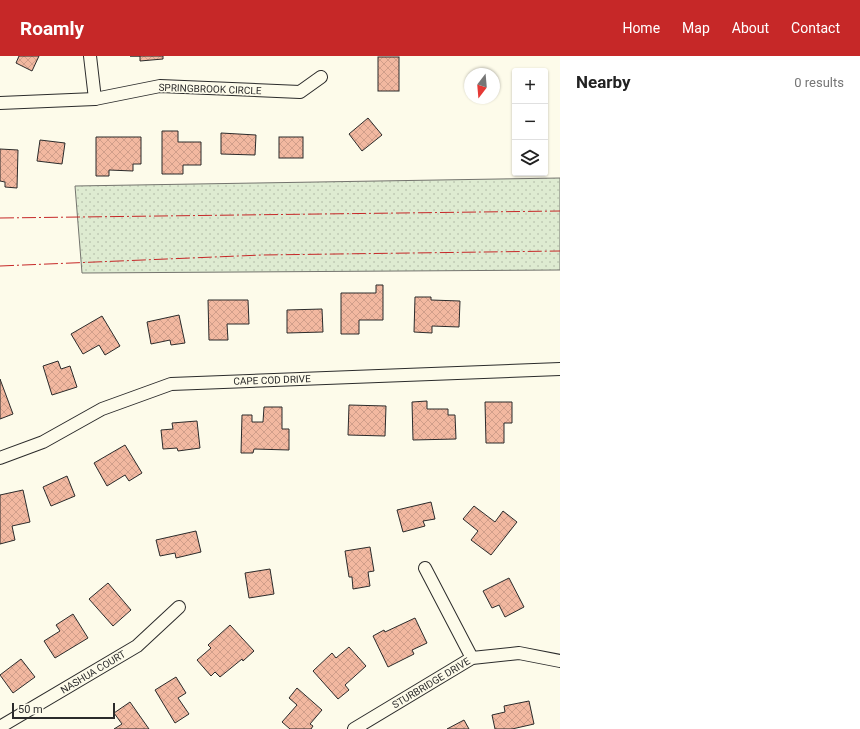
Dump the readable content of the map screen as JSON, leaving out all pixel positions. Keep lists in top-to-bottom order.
{
  "streets": {
    "street": [
      "SPRINGBROOK CIRCLE",
      "CAPE COD DRIVE",
      "NASHUA COURT",
      "STURBRIDGE DRIVE"
    ]
  },
  "scale_bar": "50 m",
  "north": "bottom",
  "page": {
    "header": "Roamly",
    "nav": [
      "Home",
      "Map",
      "About",
      "Contact"
    ],
    "heading": ["Nearby", "0 results"],
    "map_buttons": ["+", "−"],
    "scale": "50 m"
  }
}
